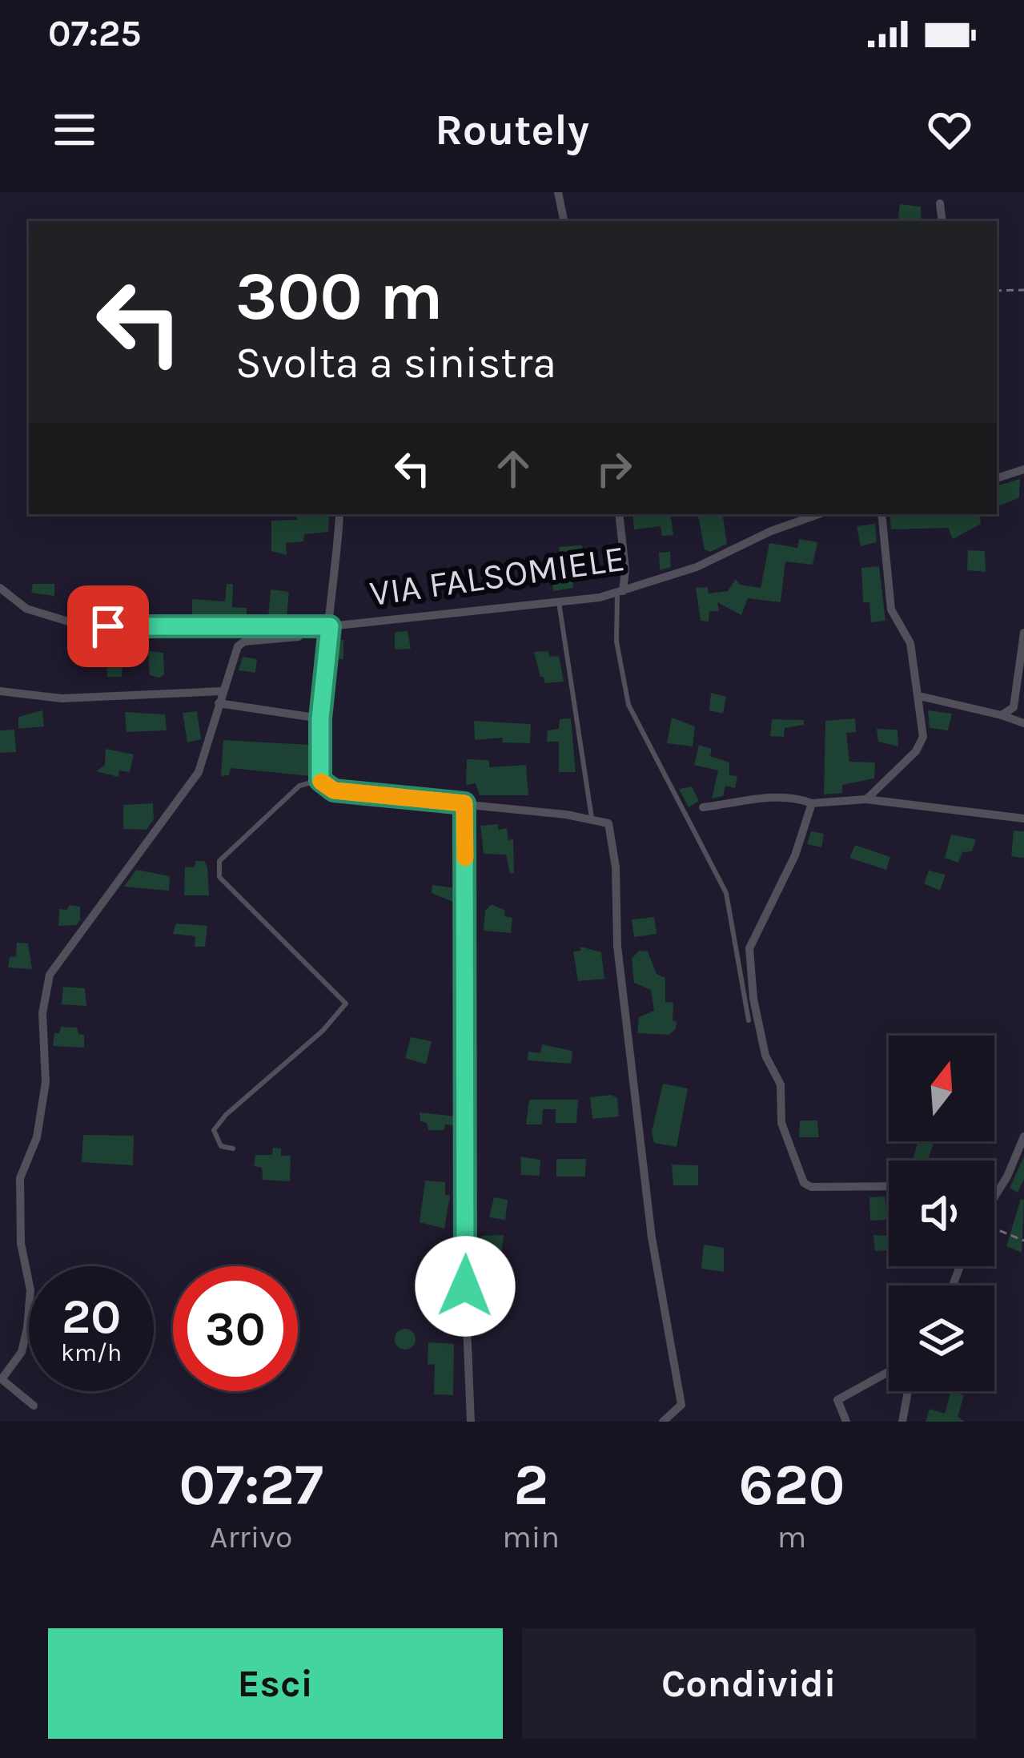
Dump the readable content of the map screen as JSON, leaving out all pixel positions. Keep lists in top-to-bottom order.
{
  "streets": {
    "street": ["VIA FALSOMIELE"]
  },
  "north": "top",
  "page": {
    "status": "07:25",
    "header": "Routely",
    "turn": ["300 m", "Svolta a sinistra"],
    "speed": "20 km/h",
    "limit": "30",
    "eta": [
      "07:27",
      "Arrivo",
      "2",
      "min",
      "620",
      "m"
    ],
    "buttons": ["Esci", "Condividi"]
  }
}
